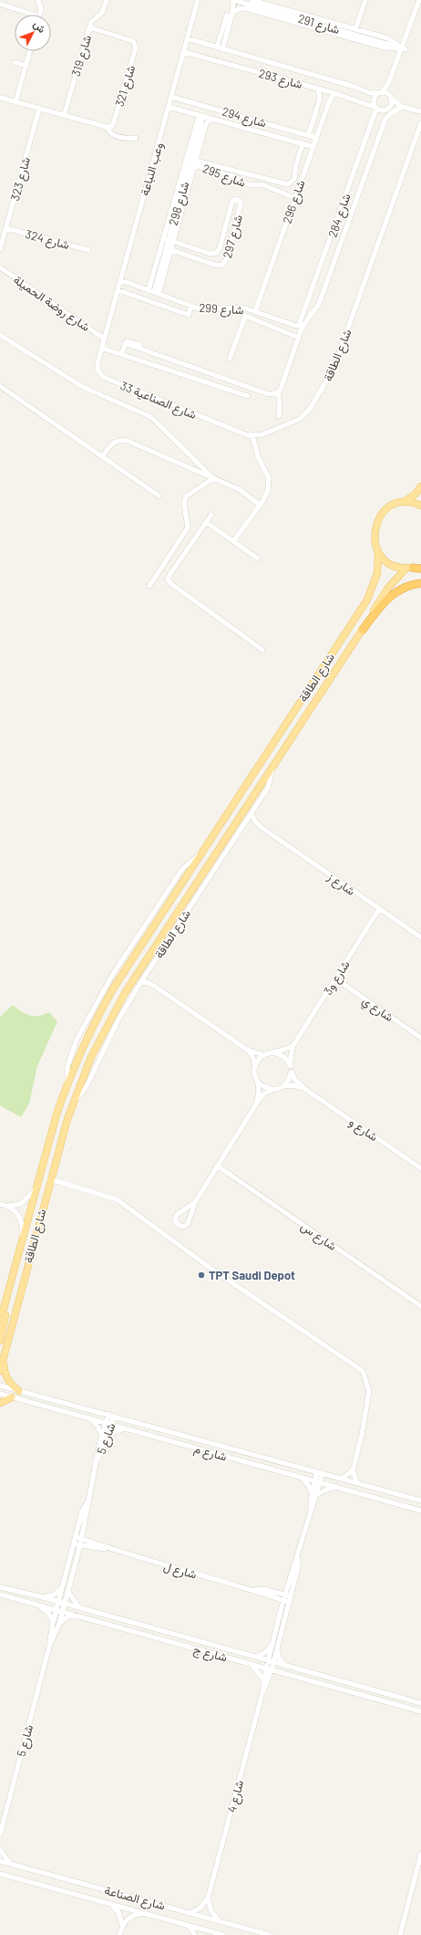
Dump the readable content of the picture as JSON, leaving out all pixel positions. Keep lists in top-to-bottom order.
{
  "streets": {
    "main road": ["شارع الطاقة"],
    "street": [
      "شارع 291",
      "شارع 319",
      "شارع 293",
      "شارع 321",
      "شارع 294",
      "وعب النباعة",
      "شارع 295",
      "شارع 323",
      "شارع 296",
      "شارع 298",
      "شارع 284",
      "شارع 297",
      "شارع 324",
      "شارع روضة الحميلة",
      "شارع 299",
      "شارع الصناعية 33",
      "شارع ز",
      "شارع و3",
      "شارع ي",
      "شارع و",
      "شارع س",
      "شارع 5",
      "شارع م",
      "شارع ل",
      "شارع ج",
      "شارع 4",
      "شارع الصناعة"
    ]
  },
  "crossings": [
    ["شارع 319", "شارع 321"],
    ["شارع 293", "وعب النباعة"],
    ["شارع 293", "شارع 296"],
    ["شارع 293", "شارع 284"],
    ["شارع 294", "وعب النباعة"],
    ["شارع 294", "شارع 296"],
    ["شارع 294", "شارع 298"],
    ["وعب النباعة", "شارع روضة الحميلة"],
    ["وعب النباعة", "شارع 299"],
    ["وعب النباعة", "شارع الصناعية 33"],
    ["شارع 295", "شارع 296"],
    ["شارع 323", "شارع 324"],
    ["شارع 296", "شارع 299"],
    ["شارع 298", "شارع 297"],
    ["شارع 298", "شارع 299"],
    ["شارع 284", "شارع 299"],
    ["شارع روضة الحميلة", "شارع الصناعية 33"],
    ["شارع الطاقة", "شارع الصناعية 33"],
    ["شارع الطاقة", "شارع ز"],
    ["شارع ز", "شارع و3"],
    ["شارع و3", "شارع ي"],
    ["شارع و3", "شارع و"],
    ["شارع 5", "شارع م"],
    ["شارع 5", "شارع ل"],
    ["شارع 5", "شارع ج"],
    ["شارع م", "شارع 4"],
    ["شارع ل", "شارع 4"],
    ["شارع ج", "شارع 4"]
  ],
  "places": ["TPT Saudi Depot"],
  "north": "top right"
}
